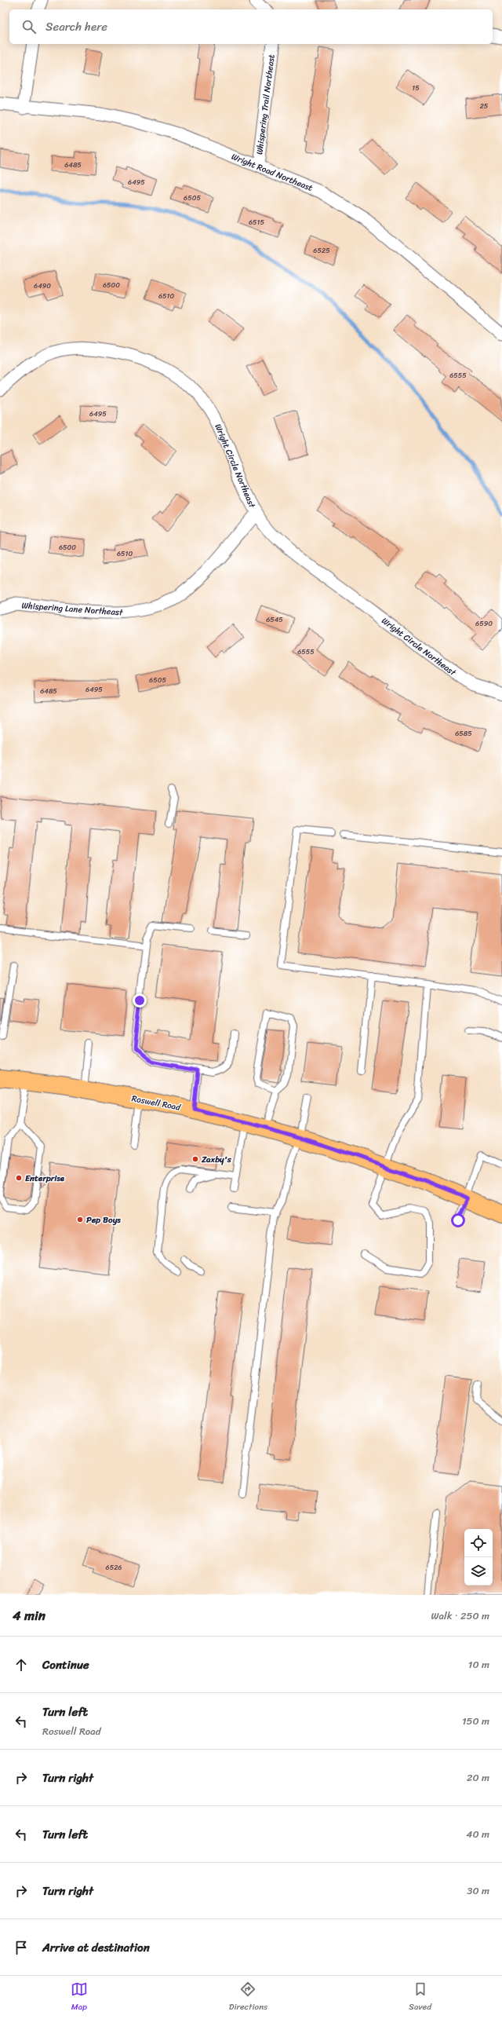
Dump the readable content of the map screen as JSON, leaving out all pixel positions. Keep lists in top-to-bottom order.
{
  "streets": {
    "main road": ["Roswell Road"],
    "street": [
      "Whispering Trail Northeast",
      "Wright Road Northeast",
      "Wright Circle Northeast",
      "Whispering Lane Northeast"
    ]
  },
  "crossings": [
    ["Whispering Trail Northeast", "Wright Road Northeast"],
    ["Wright Circle Northeast", "Whispering Lane Northeast"]
  ],
  "places": ["Zaxby's", "Enterprise", "Pep Boys"],
  "house_numbers": [
    "15",
    "25",
    "6485",
    "6495",
    "6505",
    "6515",
    "6525",
    "6500",
    "6490",
    "6510",
    "6555",
    "6495",
    "6500",
    "6510",
    "6545",
    "6590",
    "6555",
    "6505",
    "6495",
    "6485",
    "6585",
    "6526"
  ],
  "page": {
    "search": "Search here",
    "heading": ["4 min", "Walk · 250 m"],
    "list": [
      ["Continue", "10 m"],
      ["Turn left", "Roswell Road", "150 m"],
      ["Turn right", "20 m"],
      ["Turn left", "40 m"],
      ["Turn right", "30 m"],
      "Arrive at destination"
    ],
    "nav": ["Map", "Directions", "Saved"]
  }
}
